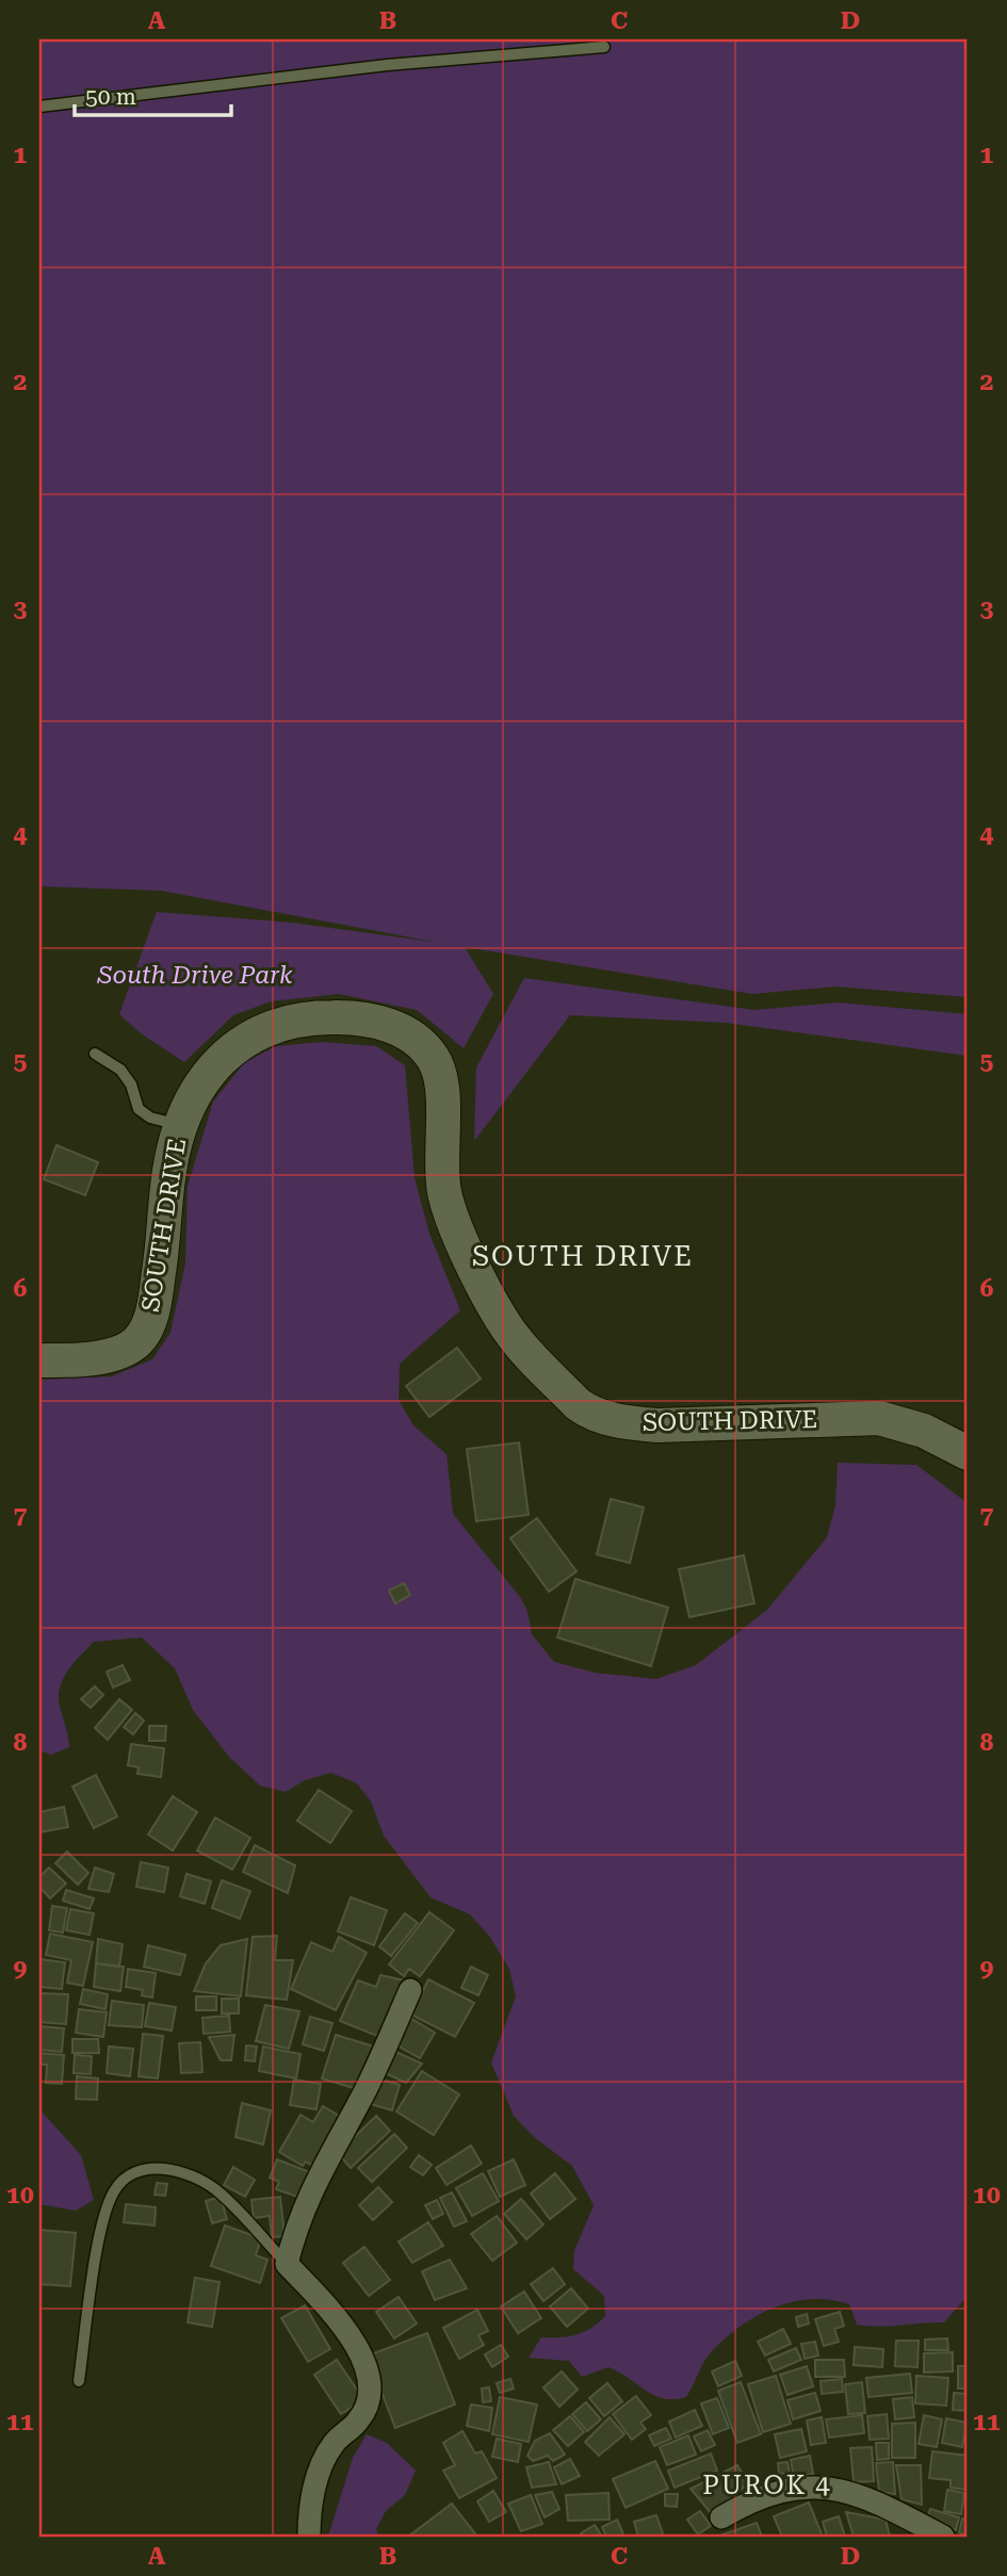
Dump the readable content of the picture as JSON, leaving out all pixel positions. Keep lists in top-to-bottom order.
{
  "streets": {
    "main road": ["SOUTH DRIVE"]
  },
  "districts": ["SOUTH DRIVE", "PUROK 4"],
  "parks": ["South Drive Park"],
  "scale_bar": "50 m",
  "grid": {
    "columns": [
      "A",
      "B",
      "C",
      "D"
    ],
    "rows": [
      "1",
      "2",
      "3",
      "4",
      "5",
      "6",
      "7",
      "8",
      "9",
      "10",
      "11"
    ]
  }
}
